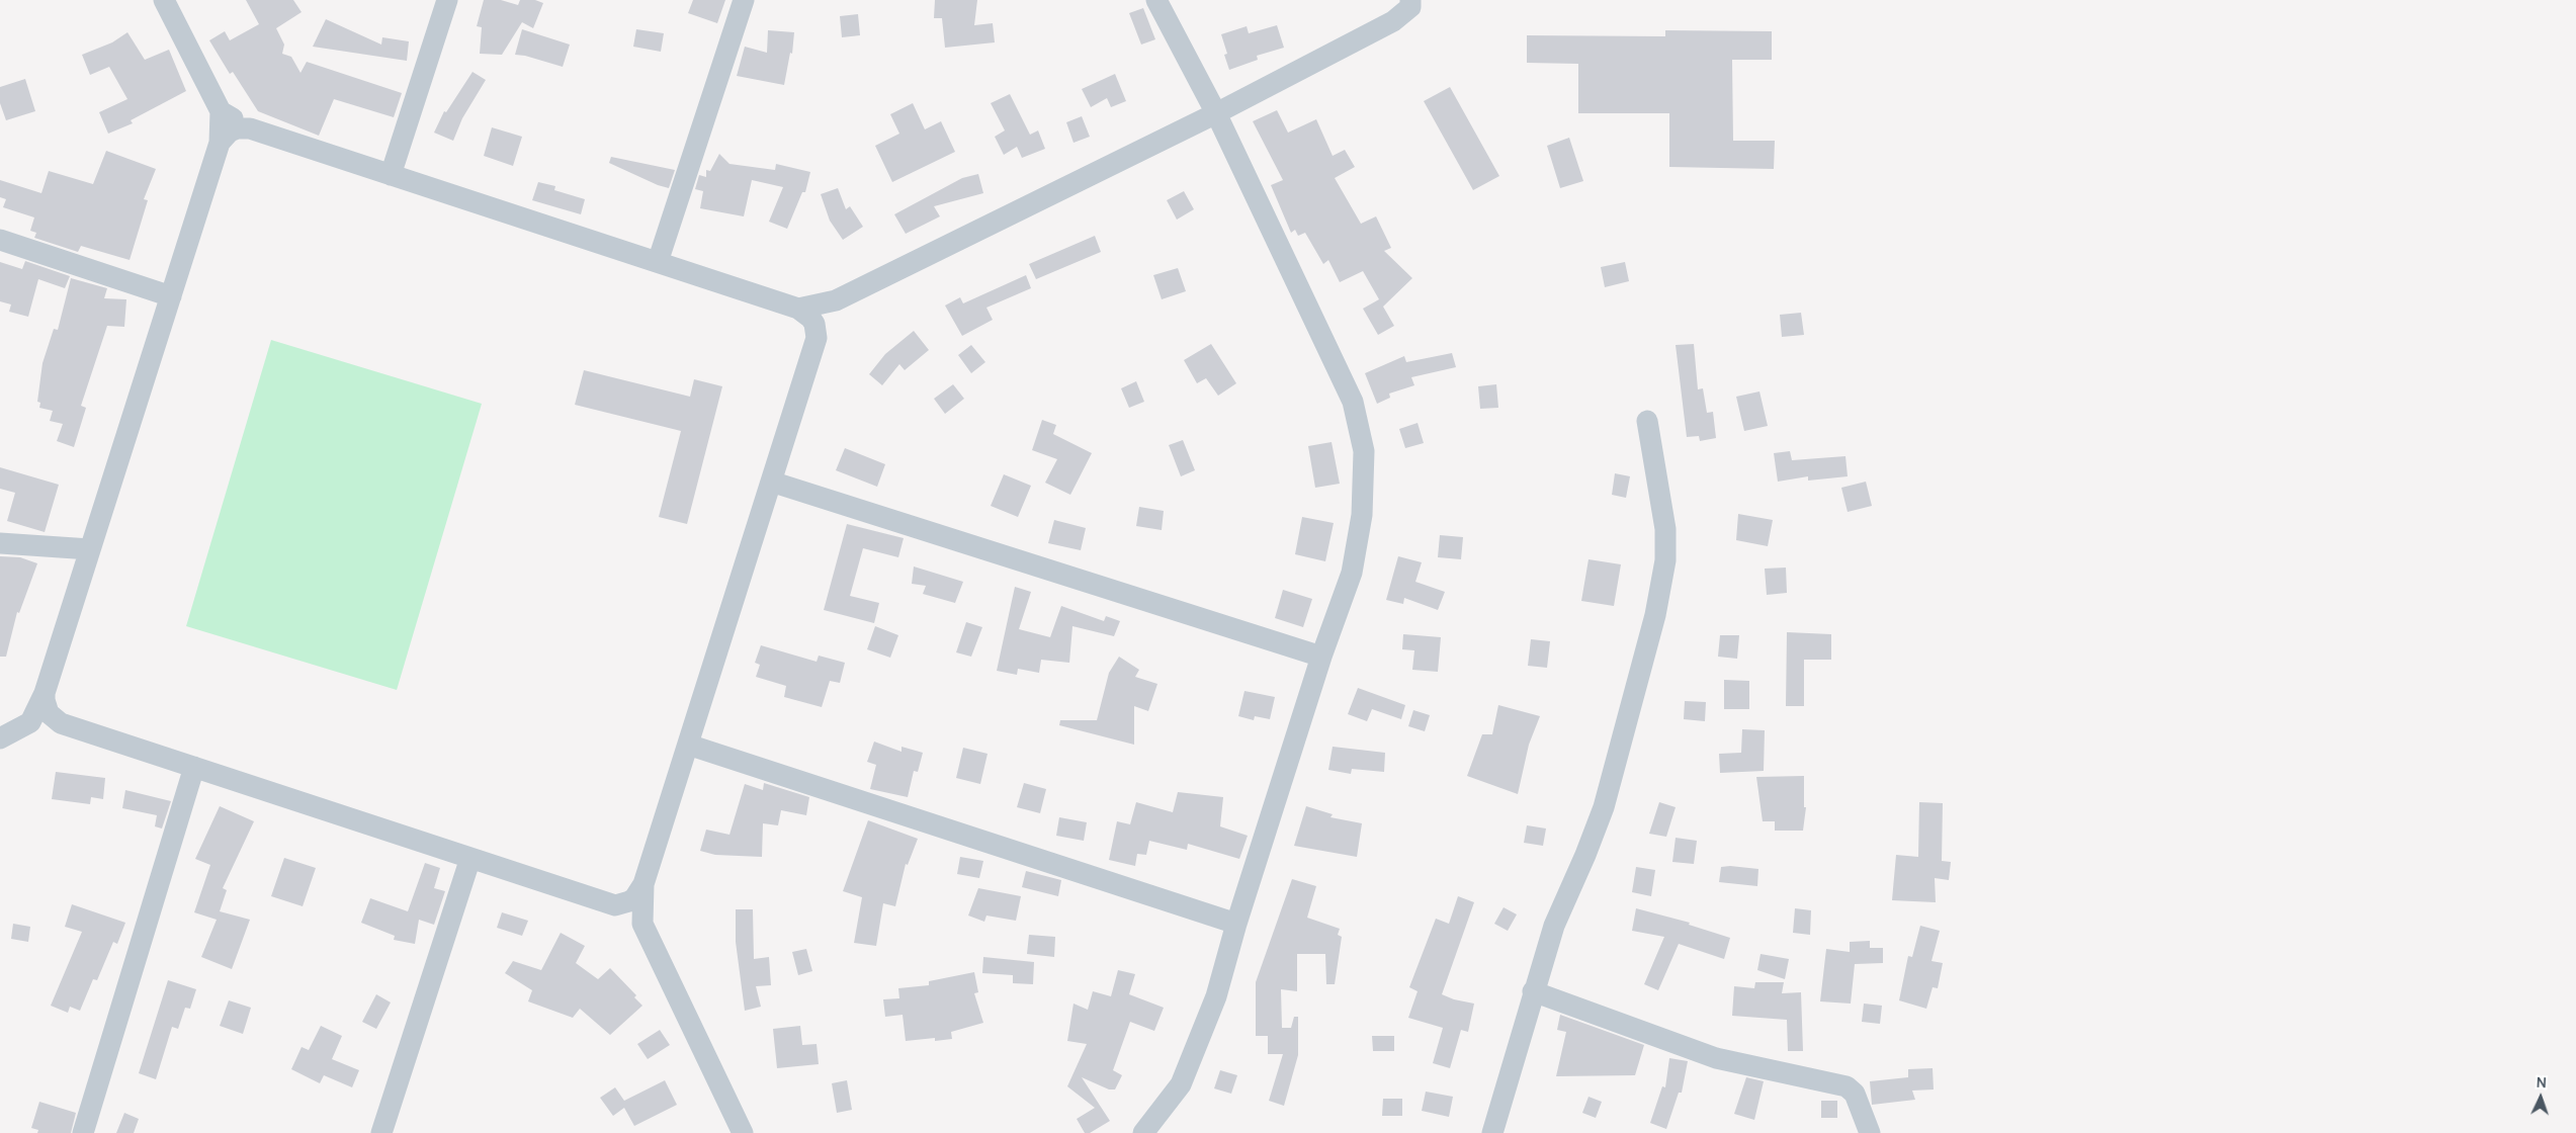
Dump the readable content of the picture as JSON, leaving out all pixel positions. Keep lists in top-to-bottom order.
{
  "north": "top"
}
